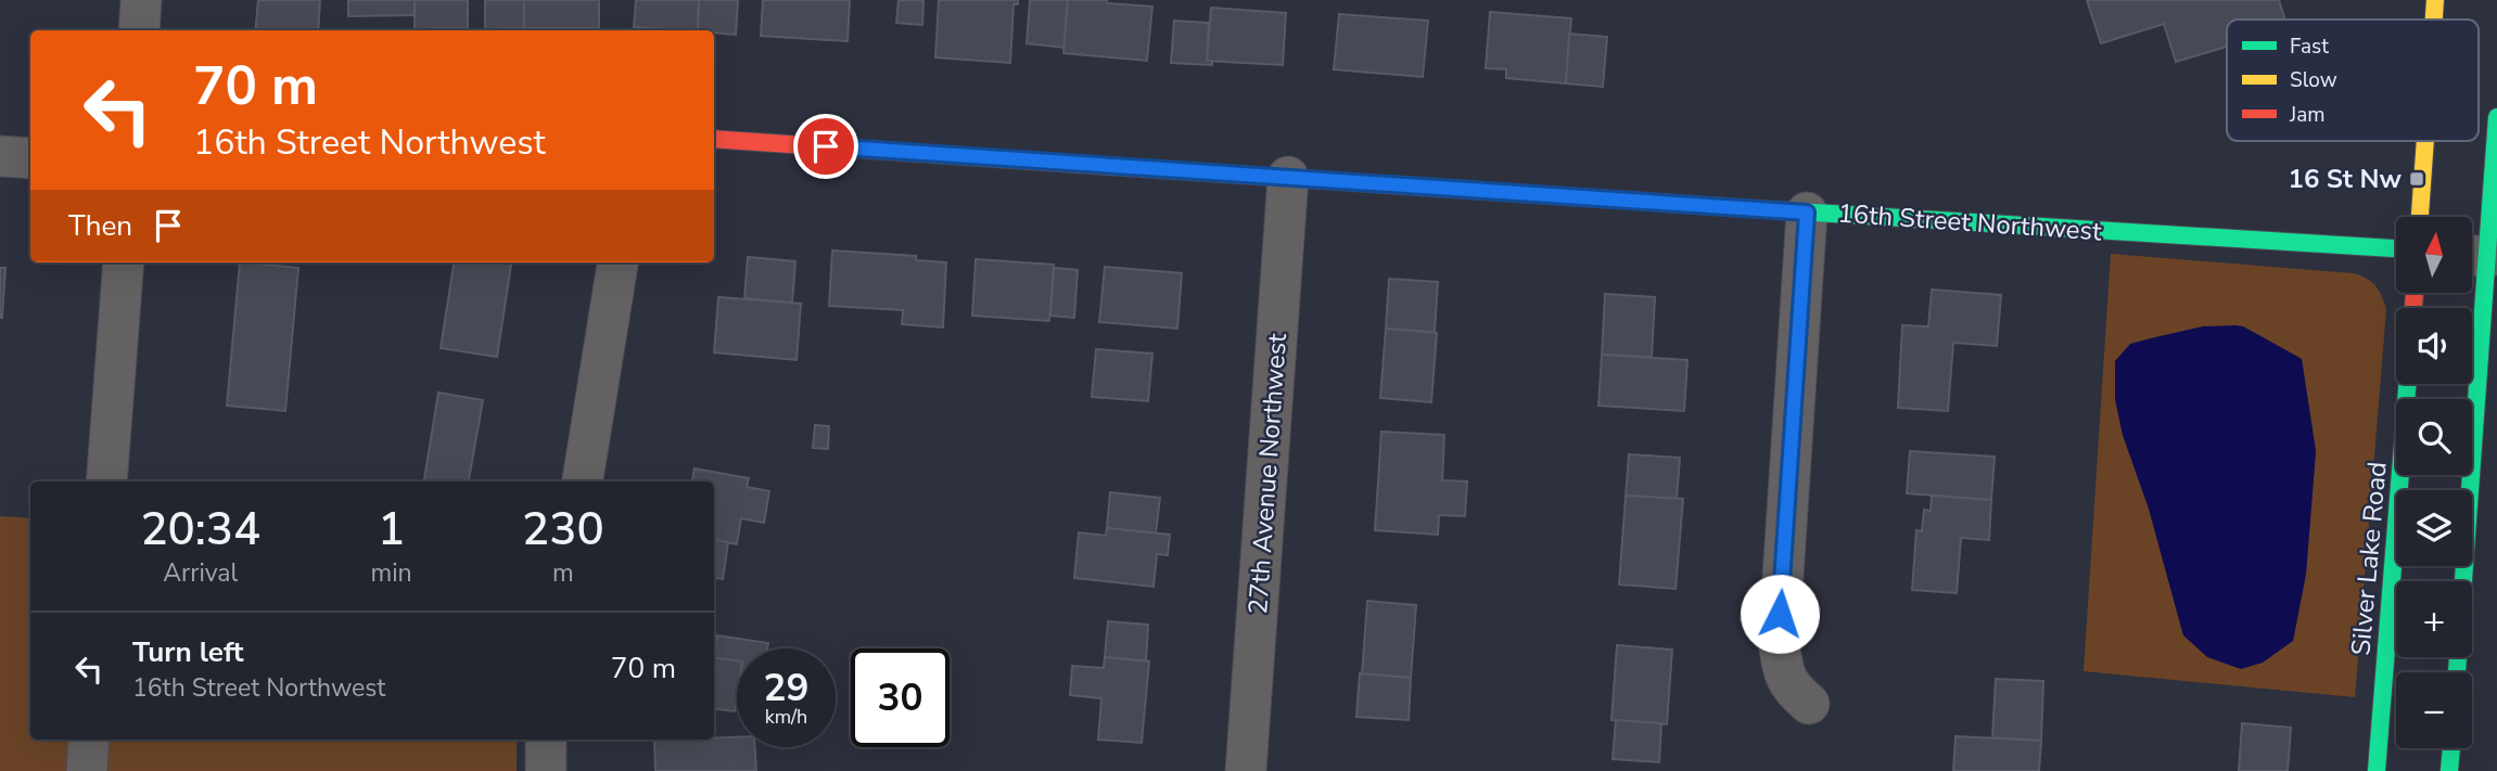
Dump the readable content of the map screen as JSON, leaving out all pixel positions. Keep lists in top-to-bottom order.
{
  "streets": {
    "street": ["16th Street Northwest", "27th Avenue Northwest", "Silver Lake Road"]
  },
  "crossings": [
    ["16th Street Northwest", "27th Avenue Northwest"]
  ],
  "places": {
    "transit": ["16 St Nw"]
  },
  "legend": ["Fast", "Slow", "Jam"],
  "north": "top",
  "page": {
    "turn": ["70 m", "16th Street Northwest"],
    "then": "Then",
    "map_buttons": ["+", "−"],
    "eta": [
      "20:34",
      "Arrival",
      "1",
      "min",
      "230",
      "m"
    ],
    "list": [
      {
        "name": "Turn left",
        "note": "16th Street Northwest",
        "value": "70 m"
      }
    ],
    "speed": "29 km/h",
    "limit": "30"
  }
}
